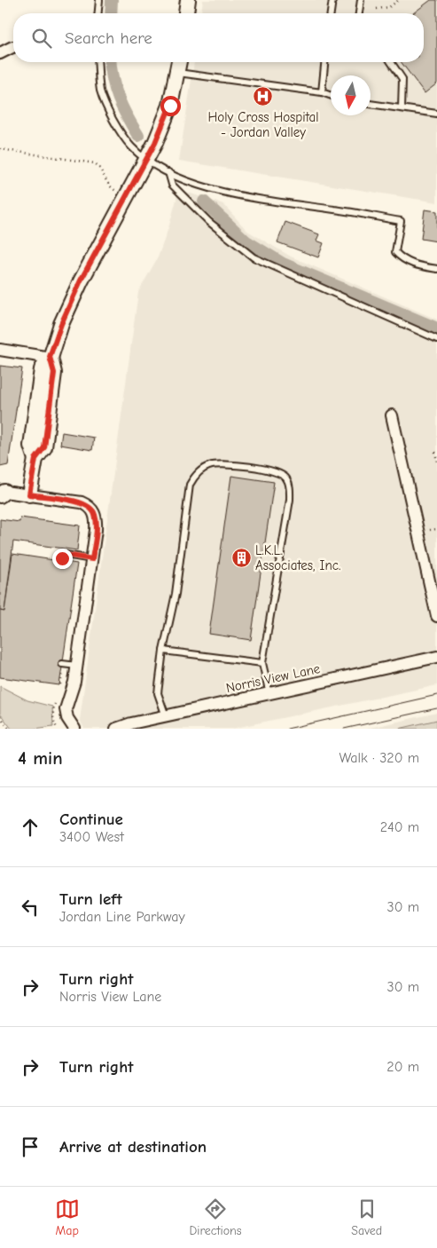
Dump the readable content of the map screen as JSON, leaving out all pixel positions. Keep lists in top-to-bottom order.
{
  "streets": {
    "street": ["Norris View Lane"]
  },
  "places": {
    "hospital": ["Holy Cross Hospital - Jordan Valley"],
    "building": ["L.K.L. Associates, Inc."]
  },
  "north": "bottom",
  "page": {
    "search": "Search here",
    "heading": ["4 min", "Walk · 320 m"],
    "list": [
      ["Continue", "3400 West", "240 m"],
      ["Turn left", "Jordan Line Parkway", "30 m"],
      ["Turn right", "Norris View Lane", "30 m"],
      ["Turn right", "20 m"],
      "Arrive at destination"
    ],
    "nav": ["Map", "Directions", "Saved"]
  }
}
